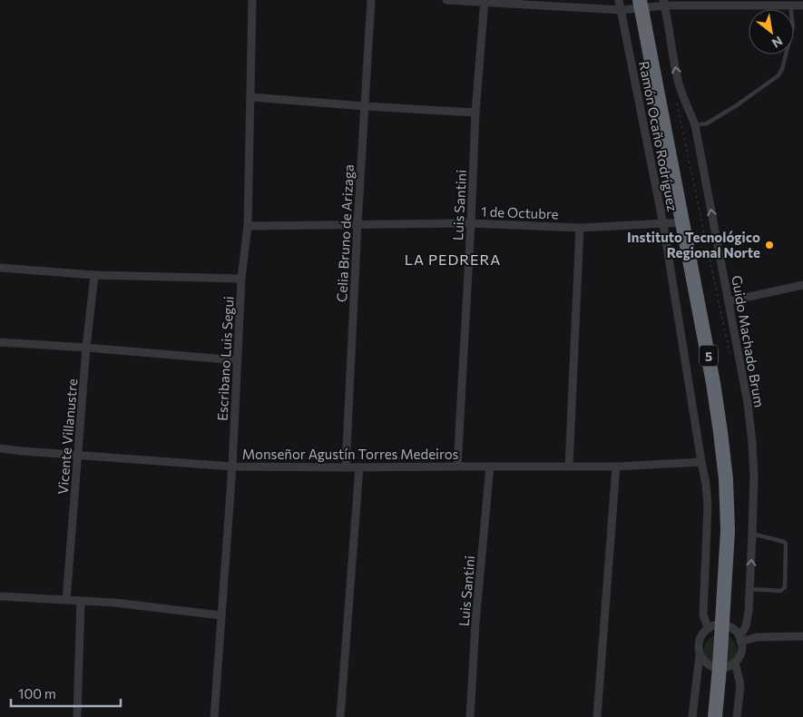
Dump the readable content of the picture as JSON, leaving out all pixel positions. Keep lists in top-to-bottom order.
{
  "streets": {
    "highway": ["5"],
    "street": [
      "Ramón Ocaño Rodríguez",
      "Luis Santini",
      "1 de Octubre",
      "Celia Bruno de Arizaga",
      "Guido Machado Brum",
      "Escribano Luis Segui",
      "Vicente Villanustre",
      "Monseñor Agustín Torres Medeiros"
    ]
  },
  "crossings": [
    ["Ramón Ocaño Rodríguez", "1 de Octubre"],
    ["Ramón Ocaño Rodríguez", "Monseñor Agustín Torres Medeiros"],
    ["Luis Santini", "1 de Octubre"],
    ["Luis Santini", "Monseñor Agustín Torres Medeiros"],
    ["1 de Octubre", "Celia Bruno de Arizaga"],
    ["1 de Octubre", "5"],
    ["1 de Octubre", "Escribano Luis Segui"],
    ["Celia Bruno de Arizaga", "Monseñor Agustín Torres Medeiros"],
    ["Escribano Luis Segui", "Monseñor Agustín Torres Medeiros"],
    ["Vicente Villanustre", "Monseñor Agustín Torres Medeiros"]
  ],
  "one_way": ["Guido Machado Brum"],
  "districts": ["LA PEDRERA"],
  "places": ["Instituto Tecnológico Regional Norte"],
  "scale_bar": "100 m",
  "north": "bottom right"
}
